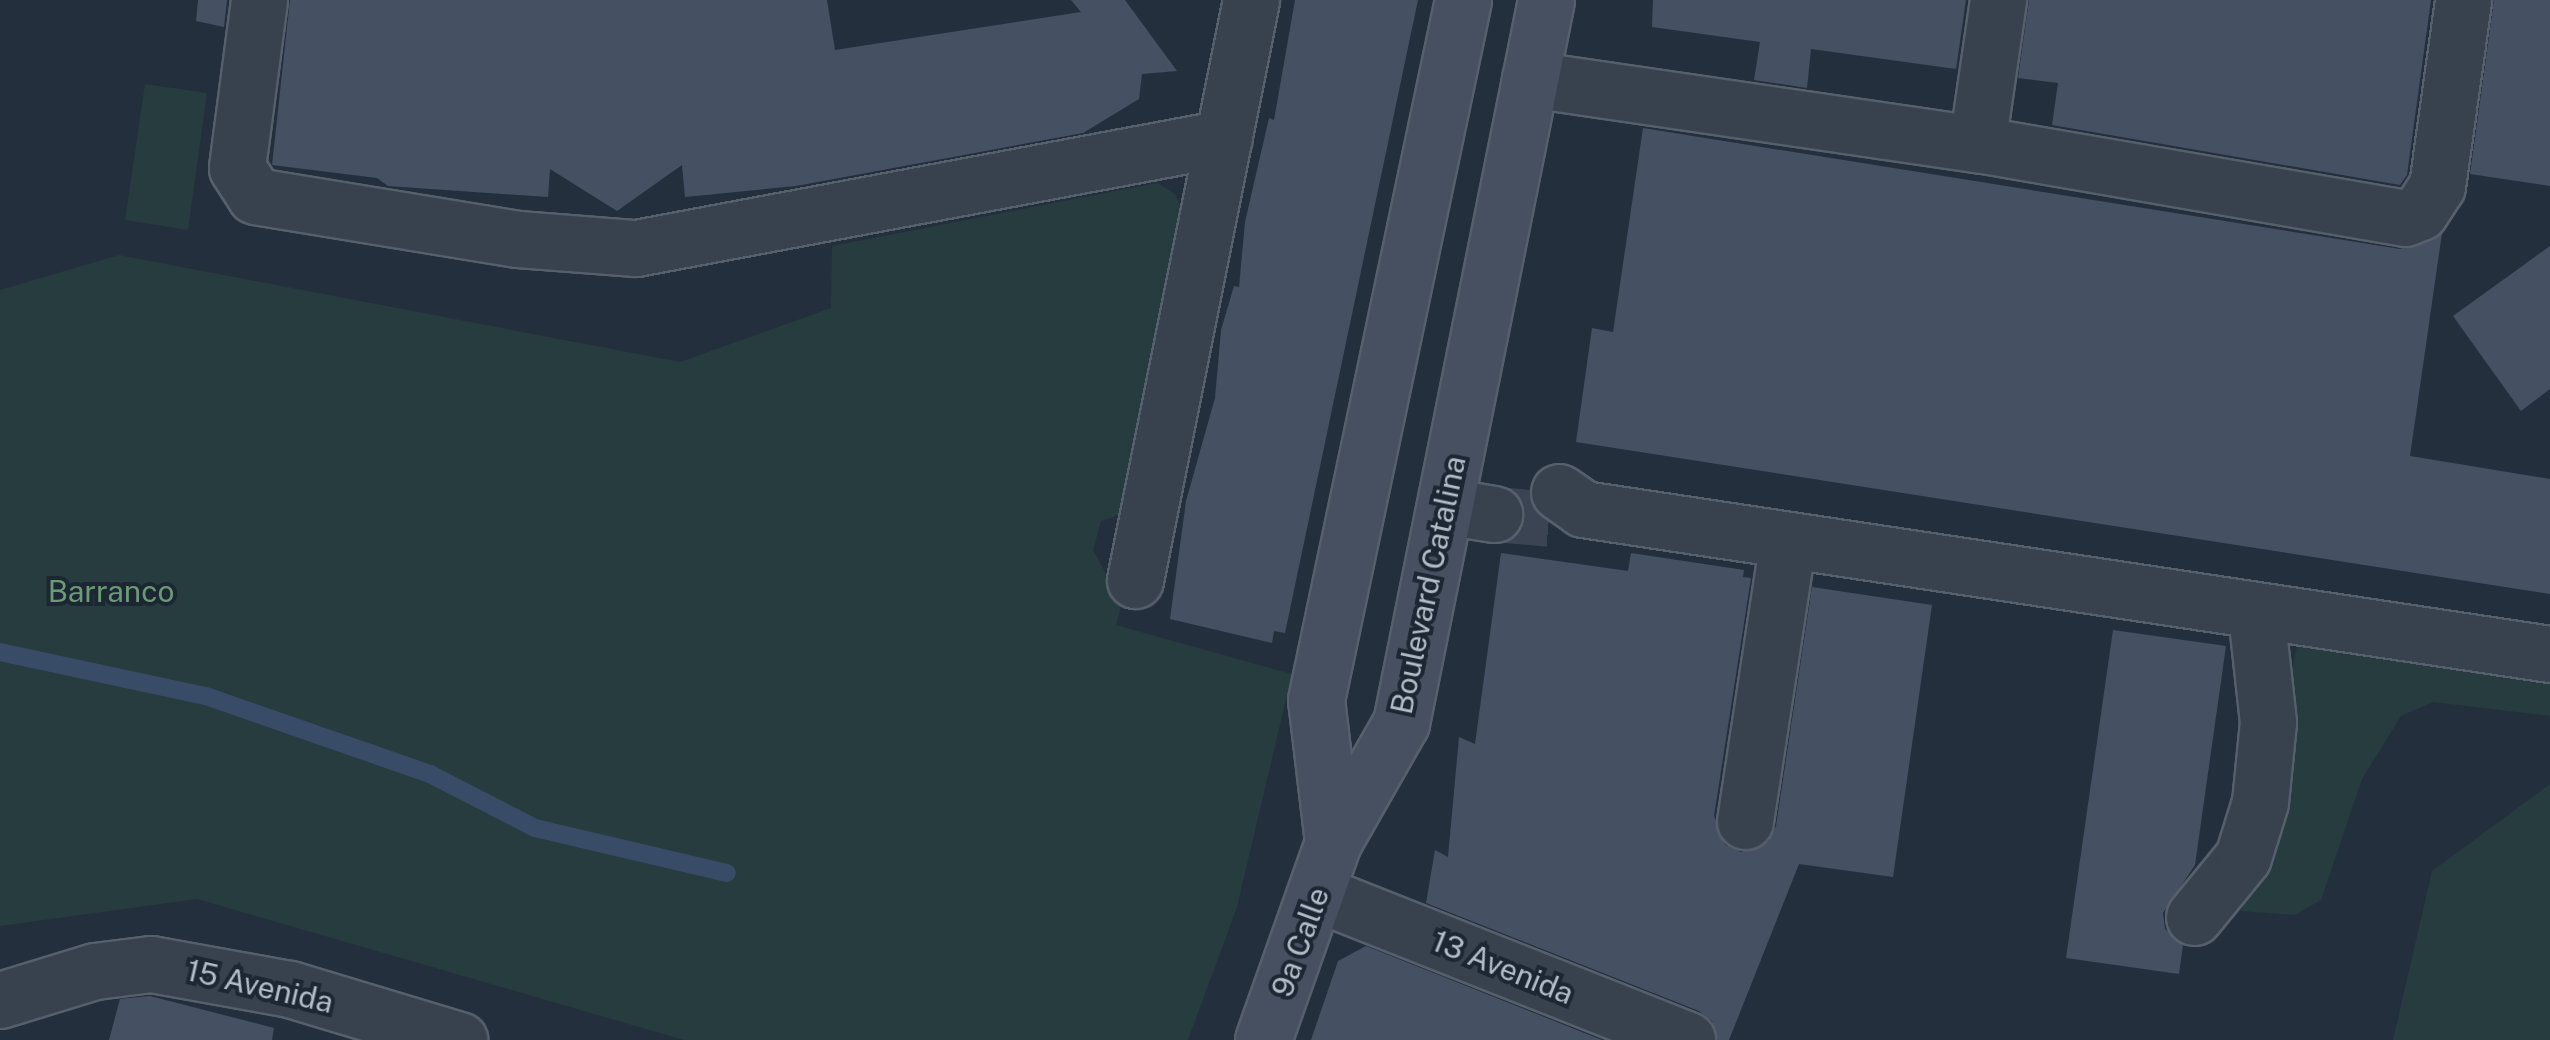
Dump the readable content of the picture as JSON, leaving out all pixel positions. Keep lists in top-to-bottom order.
{
  "streets": {
    "street": [
      "Boulevard Catalina",
      "9a Calle",
      "13 Avenida",
      "15 Avenida"
    ]
  },
  "crossings": [
    ["Boulevard Catalina", "9a Calle"],
    ["Boulevard Catalina", "13 Avenida"],
    ["9a Calle", "13 Avenida"]
  ],
  "parks": ["Barranco"]
}
